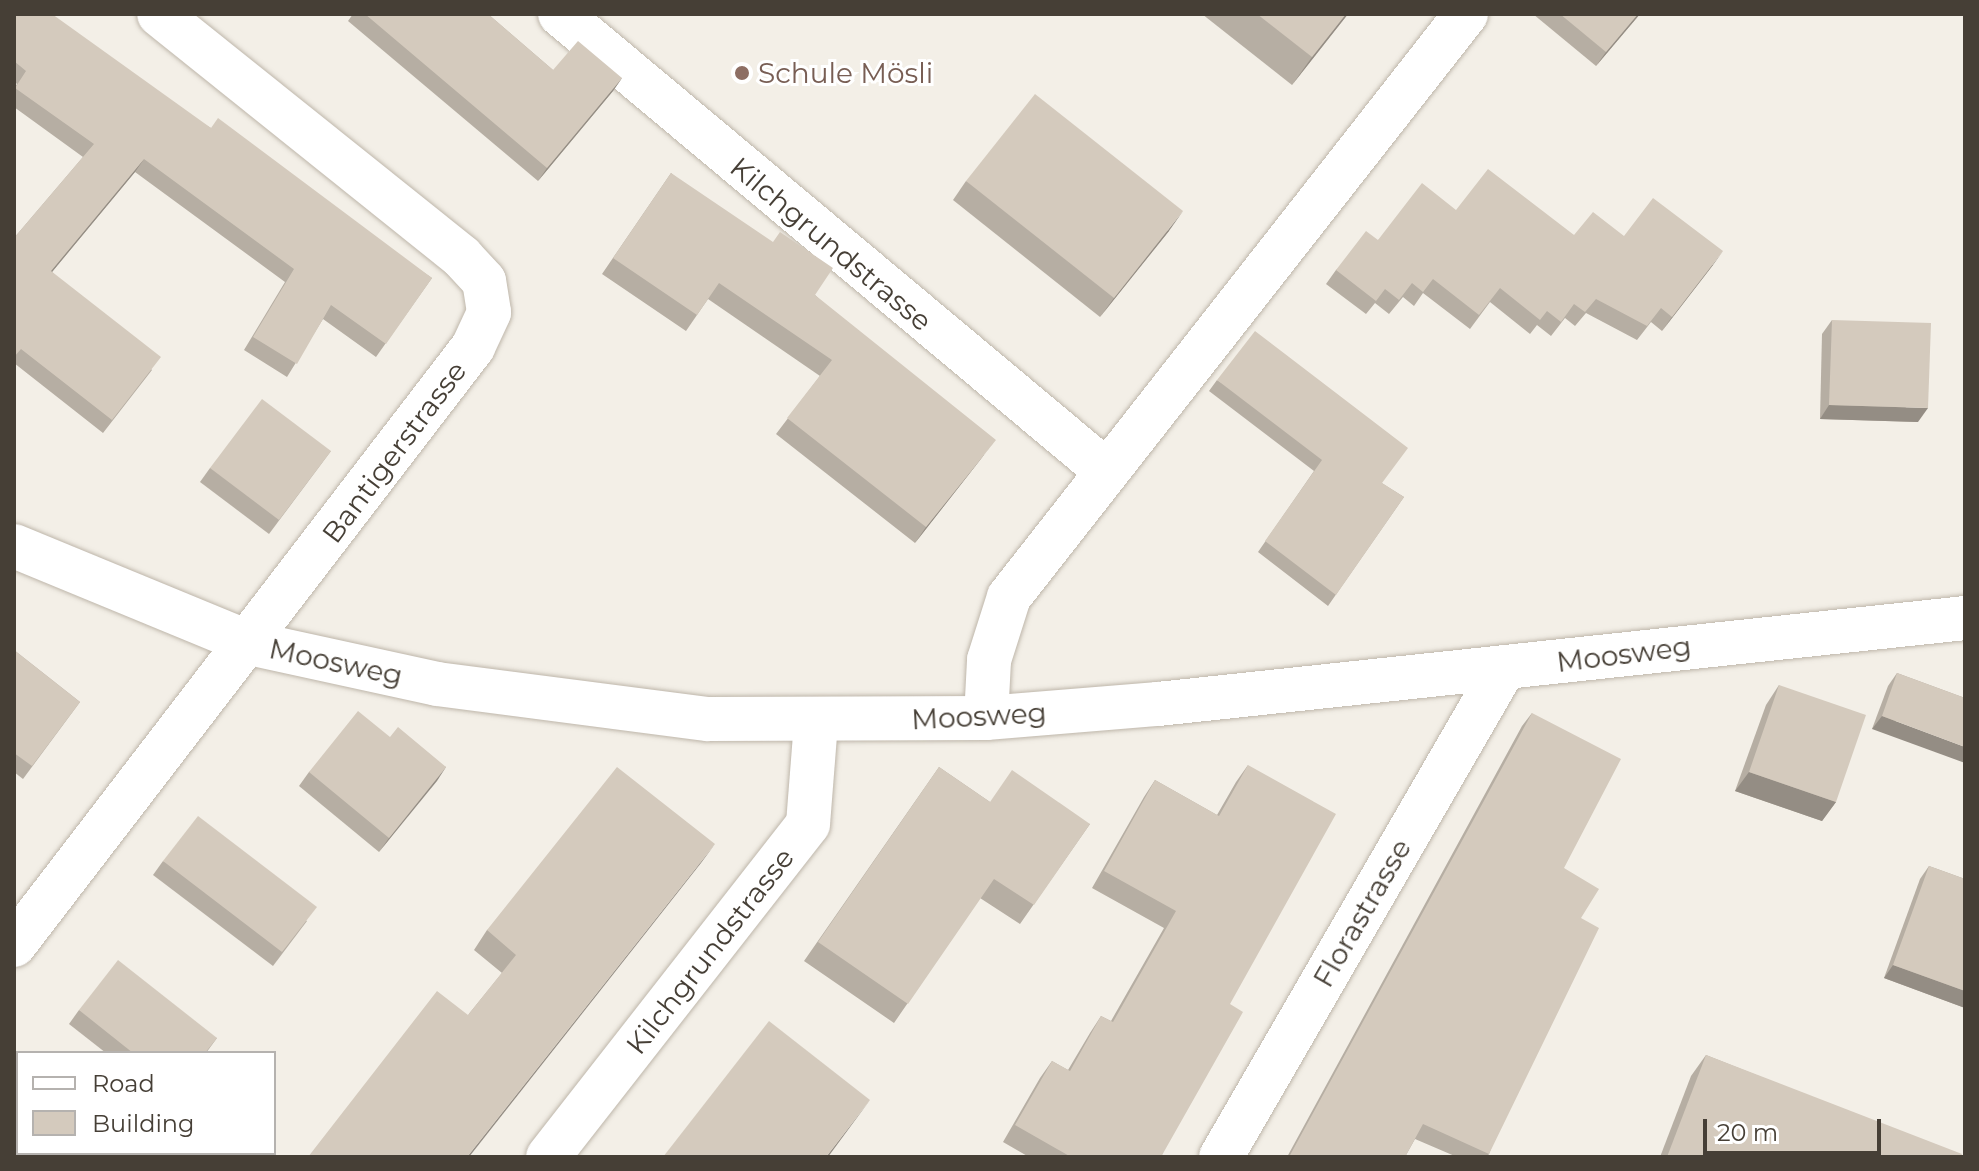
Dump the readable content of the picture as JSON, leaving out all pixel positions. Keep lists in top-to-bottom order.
{
  "streets": {
    "street": [
      "Kilchgrundstrasse",
      "Bantigerstrasse",
      "Moosweg",
      "Florastrasse"
    ]
  },
  "crossings": [
    ["Kilchgrundstrasse", "Moosweg"],
    ["Bantigerstrasse", "Moosweg"],
    ["Moosweg", "Florastrasse"]
  ],
  "places": ["Schule Mösli"],
  "legend": ["Road", "Building"],
  "scale_bar": "20 m"
}
